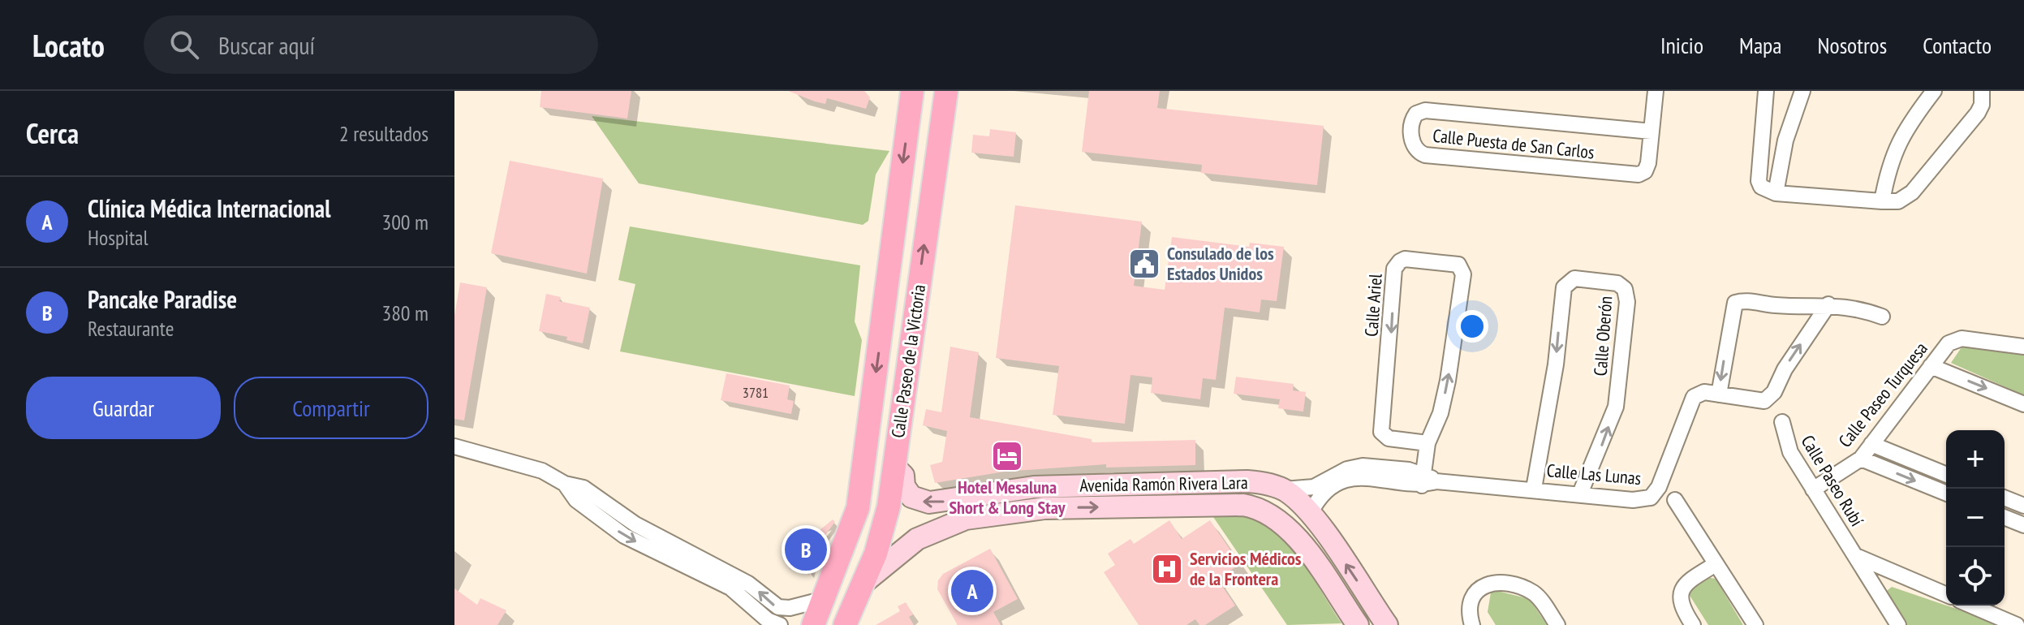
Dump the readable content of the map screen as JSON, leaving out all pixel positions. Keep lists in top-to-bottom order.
{
  "streets": {
    "main road": ["Calle Paseo de la Victoria"],
    "street": [
      "Calle Puesta de San Carlos",
      "Calle Ariel",
      "Calle Oberón",
      "Calle Paseo Turquesa",
      "Calle Las Lunas",
      "Calle Paseo Rubí",
      "Avenida Ramón Rivera Lara"
    ]
  },
  "crossings": [
    ["Calle Ariel", "Calle Las Lunas"],
    ["Calle Oberón", "Calle Las Lunas"],
    ["Calle Paseo de la Victoria", "Avenida Ramón Rivera Lara"],
    ["Calle Paseo Turquesa", "Calle Paseo Rubí"],
    ["Calle Las Lunas", "Avenida Ramón Rivera Lara"]
  ],
  "places": {
    "public building": ["Consulado de los Estados Unidos"],
    "hotel": ["Hotel Mesaluna Short & Long Stay"],
    "hospital": ["Servicios Médicos de la Frontera"]
  },
  "house_numbers": ["3781"],
  "page": {
    "header": "Locato",
    "search": "Buscar aquí",
    "nav": [
      "Inicio",
      "Mapa",
      "Nosotros",
      "Contacto"
    ],
    "heading": ["Cerca", "2 resultados"],
    "list": [
      {
        "mark": "A",
        "name": "Clínica Médica Internacional",
        "note": "Hospital",
        "value": "300 m"
      },
      {
        "mark": "B",
        "name": "Pancake Paradise",
        "note": "Restaurante",
        "value": "380 m"
      }
    ],
    "buttons": ["Guardar", "Compartir"],
    "map_buttons": ["+", "−"],
    "pins": ["B", "A"]
  }
}
